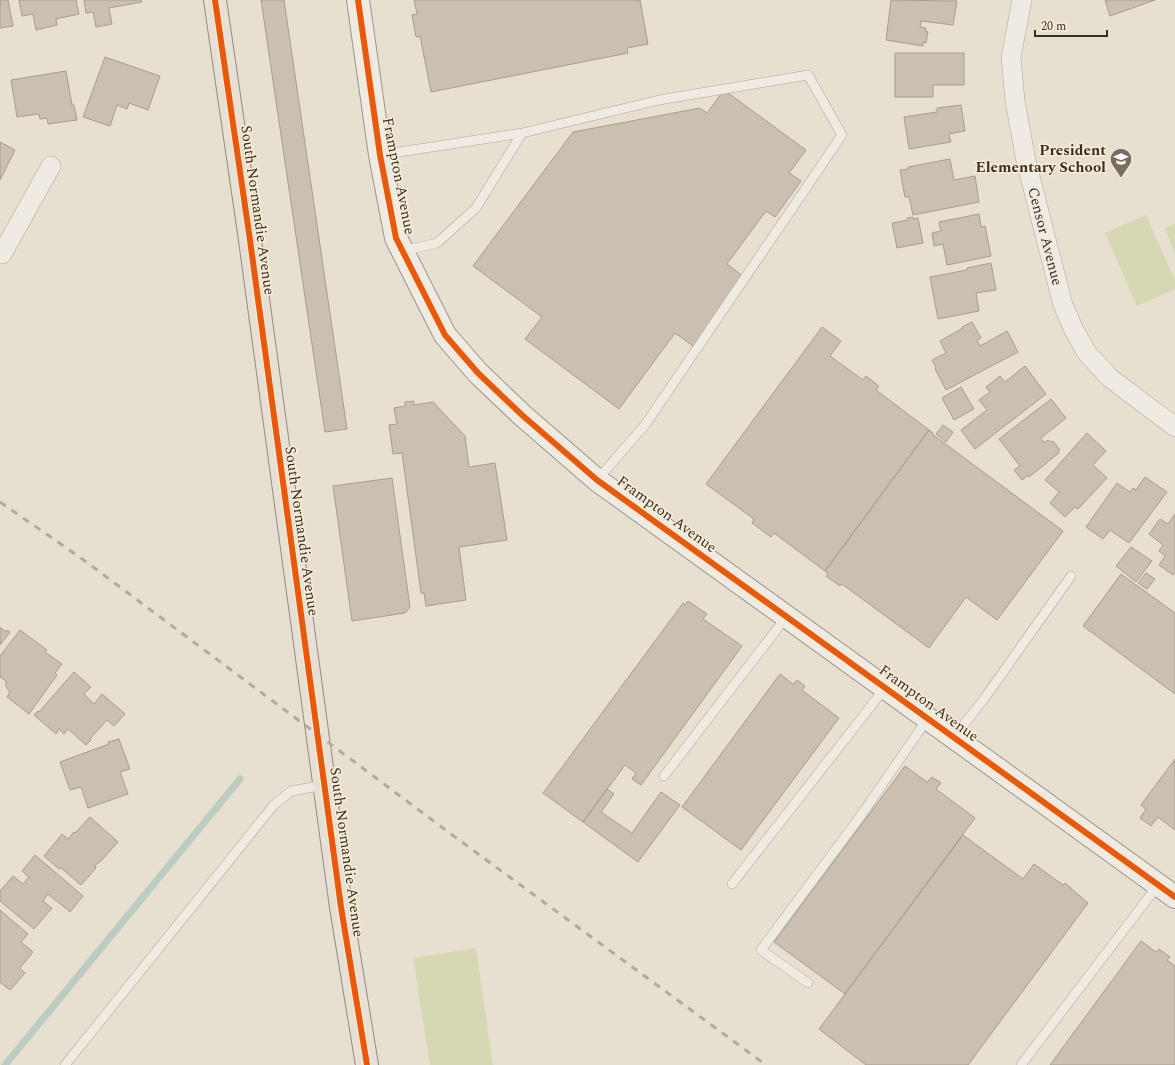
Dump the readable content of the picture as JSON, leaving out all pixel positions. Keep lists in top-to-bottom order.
{
  "streets": {
    "main road": ["South Normandie Avenue"],
    "street": ["Frampton Avenue", "Censor Avenue"]
  },
  "places": {
    "school or university": ["President Elementary School"]
  },
  "scale_bar": "20 m"
}
